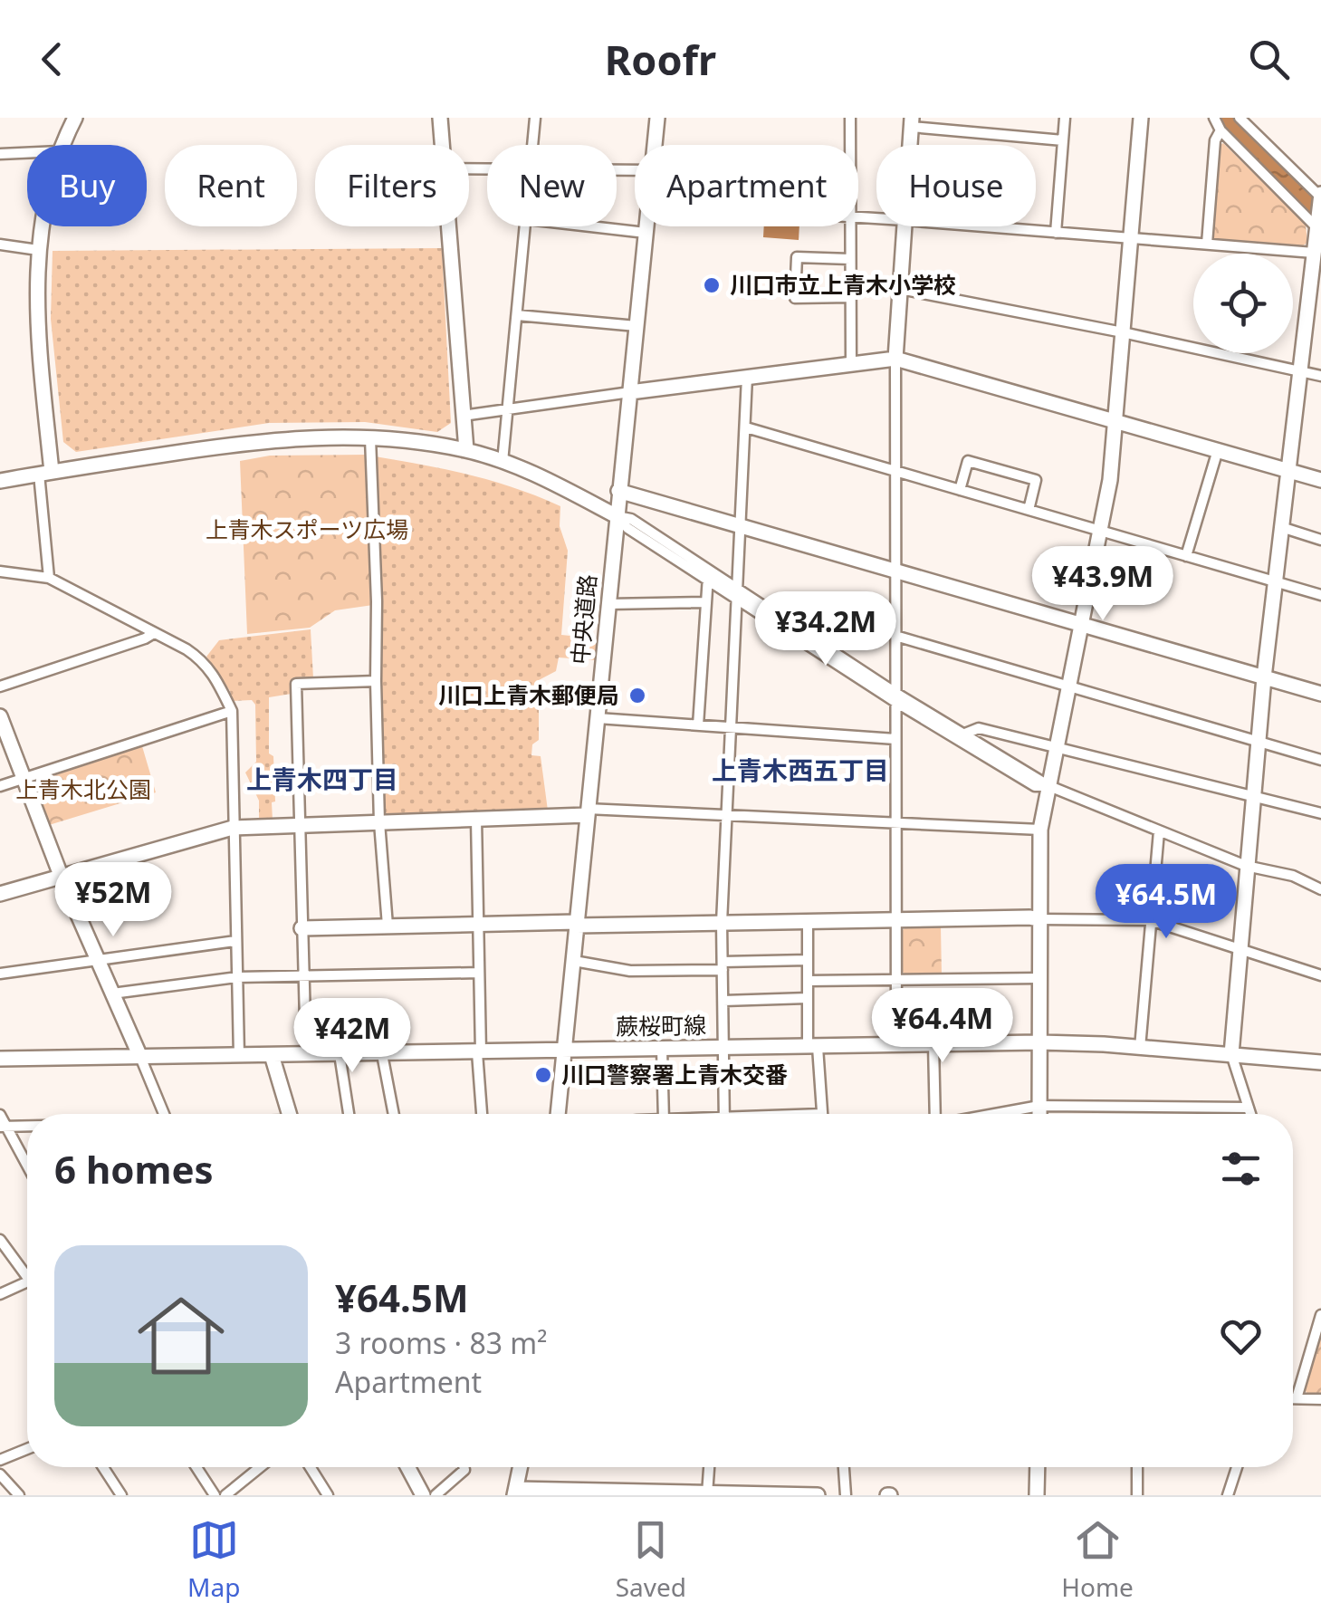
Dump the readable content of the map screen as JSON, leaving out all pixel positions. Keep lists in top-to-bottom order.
{
  "streets": {
    "street": ["中央道路", "蕨桜町線"]
  },
  "crossings": [
    ["中央道路", "蕨桜町線"]
  ],
  "districts": ["上青木西五丁目", "上青木四丁目"],
  "parks": ["上青木スポーツ広場", "上青木北公園"],
  "places": ["川口市立上青木小学校", "川口上青木郵便局", "川口警察署上青木交番"],
  "page": {
    "header": "Roofr",
    "chip": [
      "Buy",
      "Rent",
      "Filters",
      "New",
      "Apartment",
      "House"
    ],
    "price": [
      "¥43.9M",
      "¥34.2M",
      "¥52M",
      "¥64.5M",
      "¥64.4M",
      "¥42M"
    ],
    "heading": "6 homes",
    "list": [
      {
        "name": "¥64.5M",
        "note": "3 rooms · 83 m² · Apartment"
      }
    ],
    "tabs": ["Map", "Saved", "Home"]
  }
}
